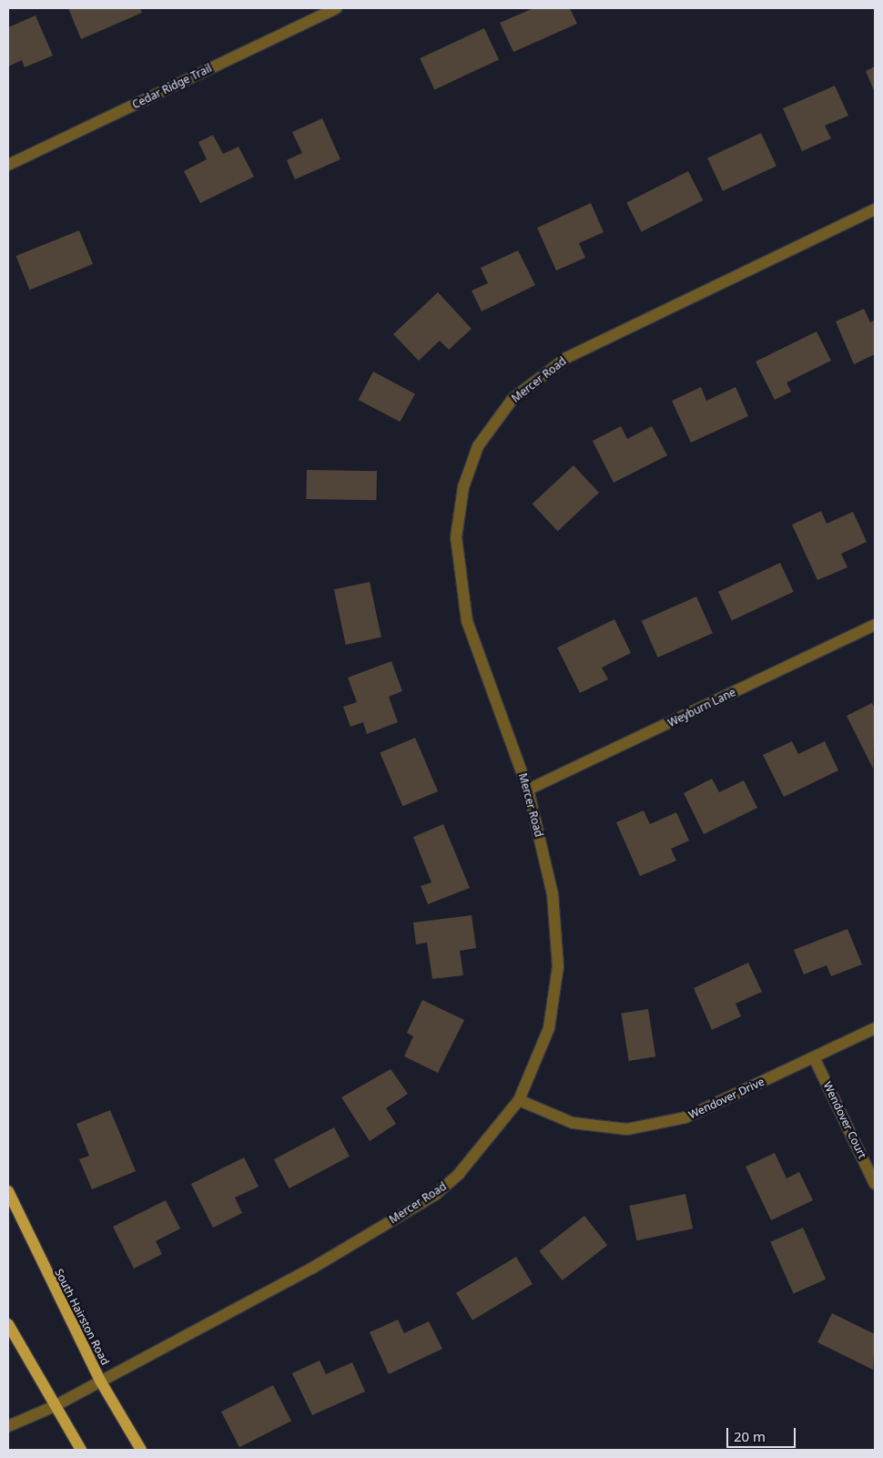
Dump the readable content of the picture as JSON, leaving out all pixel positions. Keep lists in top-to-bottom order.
{
  "streets": {
    "main road": ["South Hairston Road"],
    "street": [
      "Cedar Ridge Trail",
      "Mercer Road",
      "Weyburn Lane",
      "Wendover Drive",
      "Wendover Court"
    ]
  },
  "crossings": [
    ["Mercer Road", "Weyburn Lane"],
    ["Mercer Road", "Wendover Drive"],
    ["Mercer Road", "South Hairston Road"],
    ["Wendover Drive", "Wendover Court"]
  ],
  "scale_bar": "20 m"
}
